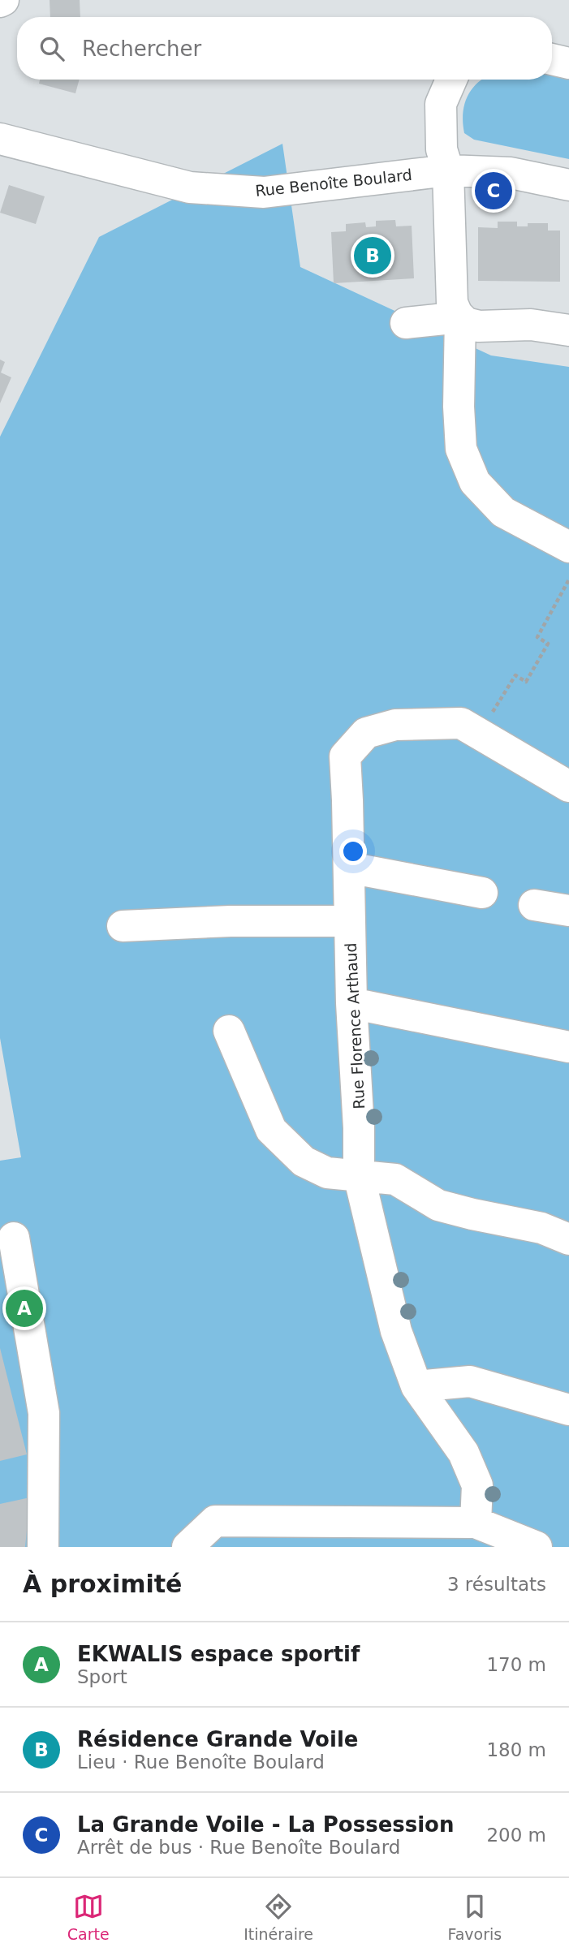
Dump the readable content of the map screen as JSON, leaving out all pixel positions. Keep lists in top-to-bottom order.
{
  "streets": {
    "street": ["Rue Benoîte Boulard", "Rue Florence Arthaud"]
  },
  "page": {
    "search": "Rechercher",
    "pins": ["C", "B", "A"],
    "heading": ["À proximité", "3 résultats"],
    "list": [
      {
        "mark": "A",
        "name": "EKWALIS espace sportif",
        "note": "Sport",
        "value": "170 m"
      },
      {
        "mark": "B",
        "name": "Résidence Grande Voile",
        "note": "Lieu · Rue Benoîte Boulard",
        "value": "180 m"
      },
      {
        "mark": "C",
        "name": "La Grande Voile - La Possession",
        "note": "Arrêt de bus · Rue Benoîte Boulard",
        "value": "200 m"
      }
    ],
    "nav": ["Carte", "Itinéraire", "Favoris"]
  }
}
